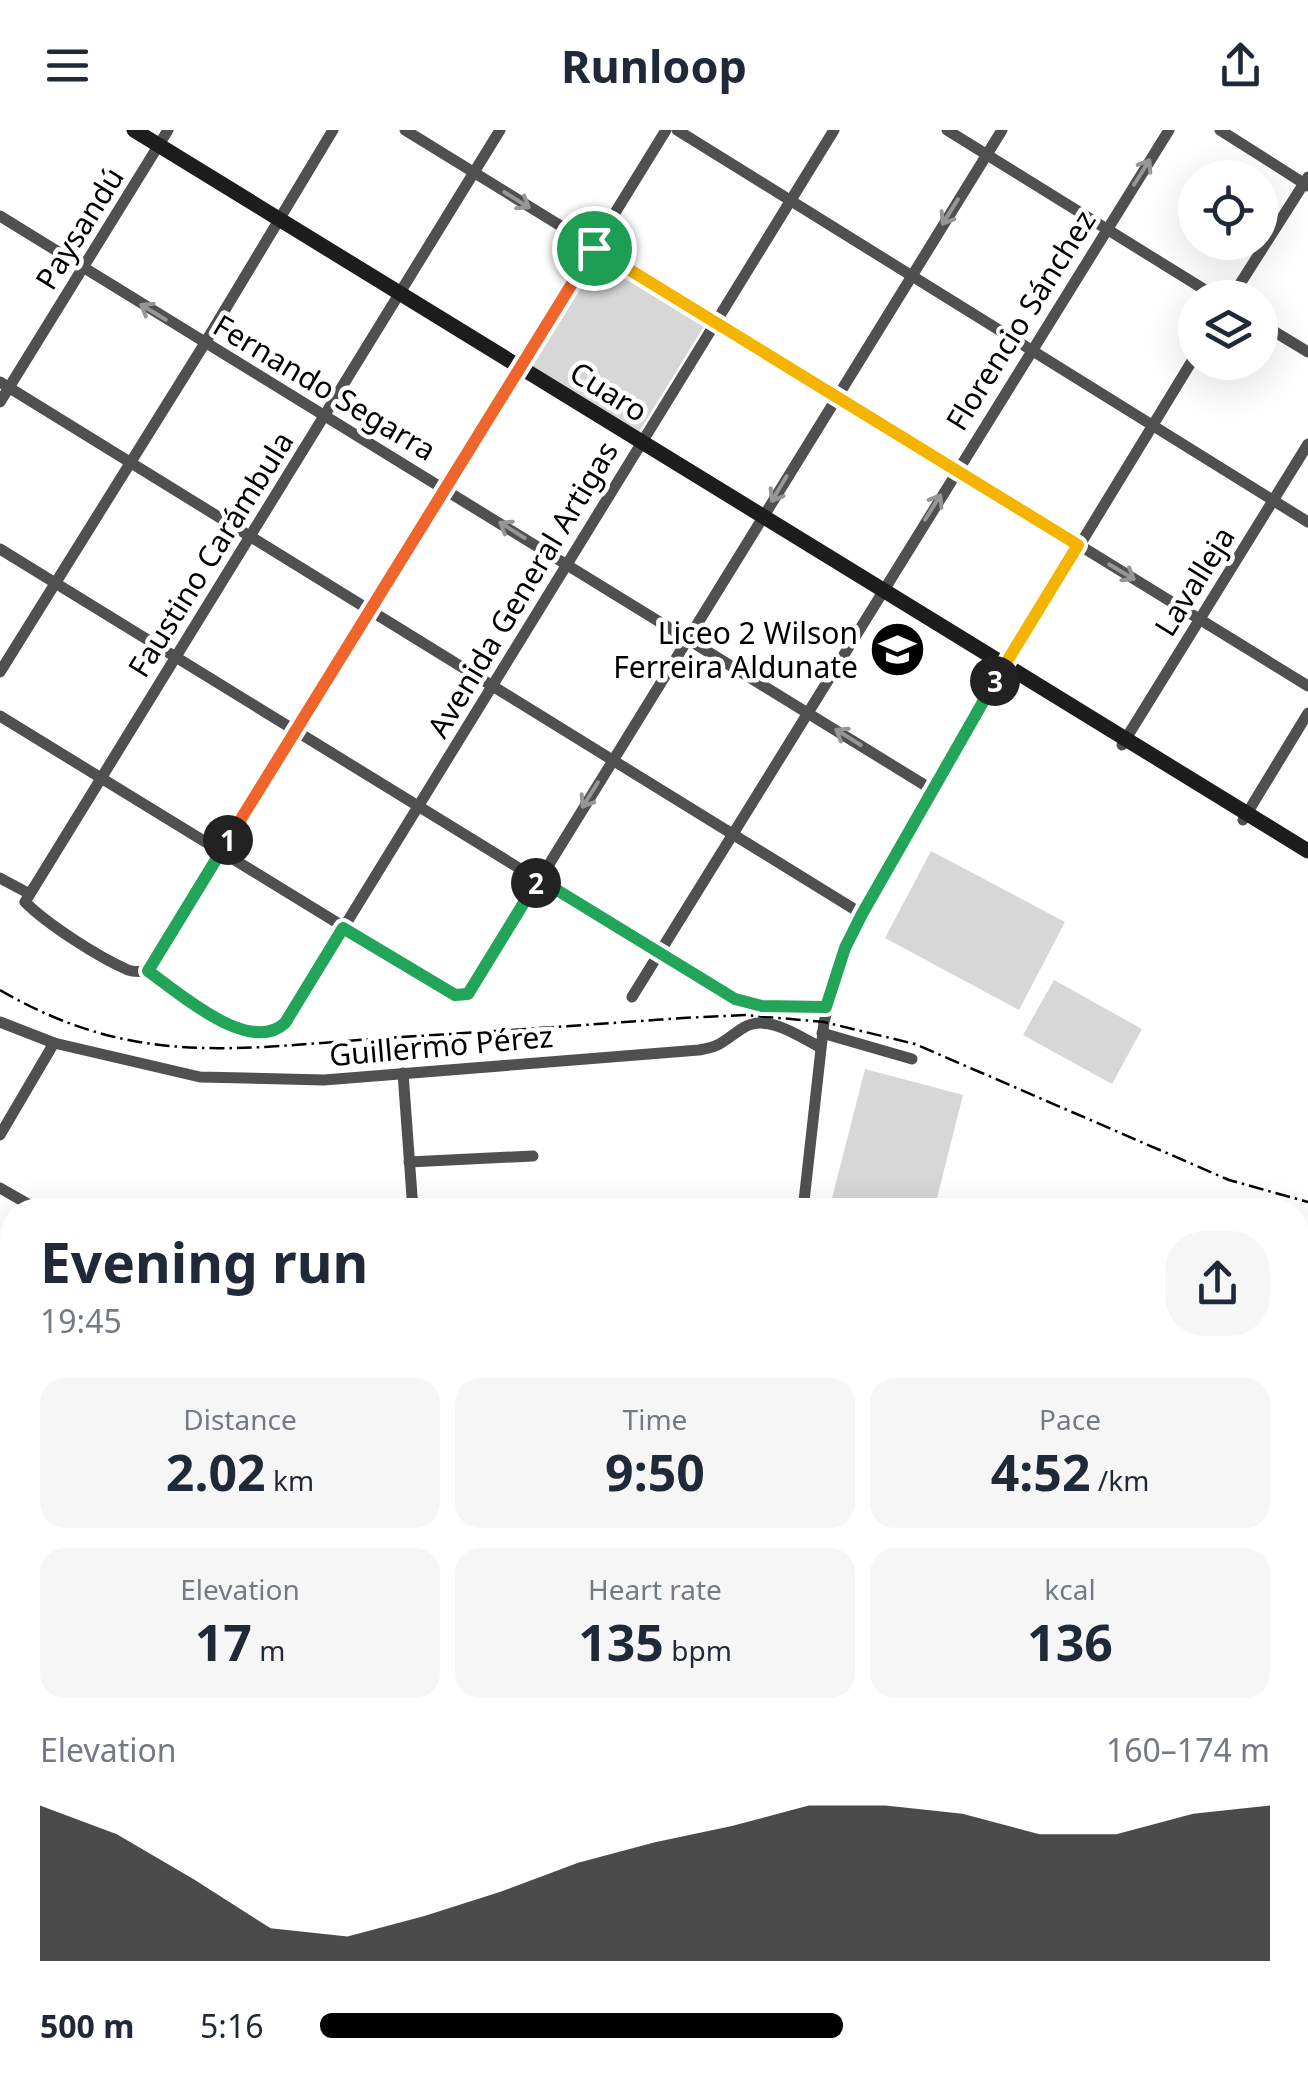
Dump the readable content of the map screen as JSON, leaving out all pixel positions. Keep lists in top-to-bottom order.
{
  "streets": {
    "street": [
      "Paysandú",
      "Florencio Sánchez",
      "Fernando Segarra",
      "Cuaro",
      "Faustino Carámbula",
      "Lavalleja",
      "Avenida General Artigas",
      "Guillermo Pérez"
    ]
  },
  "crossings": [
    ["Paysandú", "Fernando Segarra"],
    ["Paysandú", "Cuaro"],
    ["Florencio Sánchez", "Fernando Segarra"],
    ["Florencio Sánchez", "Cuaro"],
    ["Fernando Segarra", "Faustino Carámbula"],
    ["Fernando Segarra", "Avenida General Artigas"],
    ["Cuaro", "Faustino Carámbula"],
    ["Cuaro", "Lavalleja"],
    ["Cuaro", "Avenida General Artigas"]
  ],
  "one_way": ["Fernando Segarra"],
  "places": {
    "school or university": ["Liceo 2 Wilson Ferreira Aldunate"]
  },
  "page": {
    "header": "Runloop",
    "pins": ["3", "1", "2"],
    "heading": ["Evening run", "19:45"],
    "stats": [
      ["Distance", "2.02 km"],
      ["Time", "9:50"],
      ["Pace", "4:52 /km"],
      ["Elevation", "17 m"],
      ["Heart rate", "135 bpm"],
      ["kcal", "136"]
    ],
    "chart": ["Elevation", "160–174 m"],
    "list": [
      {
        "name": "500 m",
        "note": "5:16"
      }
    ]
  }
}
